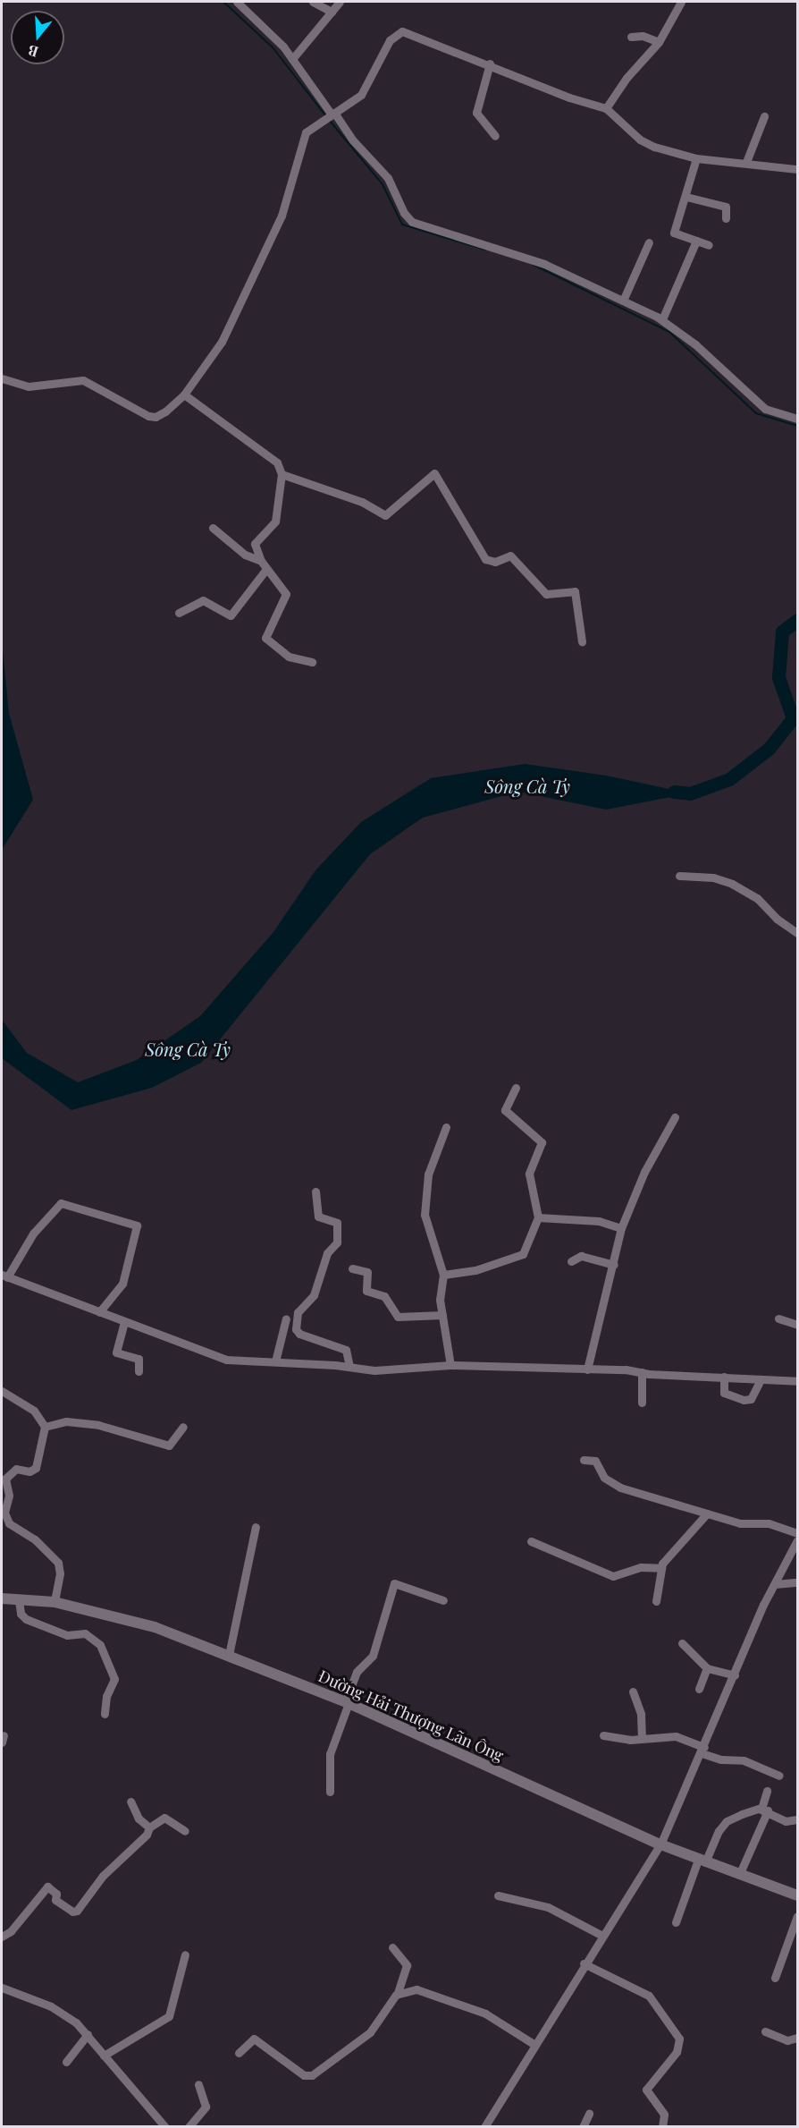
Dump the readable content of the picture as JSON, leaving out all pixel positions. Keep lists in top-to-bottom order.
{
  "streets": {
    "street": ["Đường Hải Thượng Lãn Ông"]
  },
  "water": ["Sông Cà Ty"],
  "north": "bottom"
}
